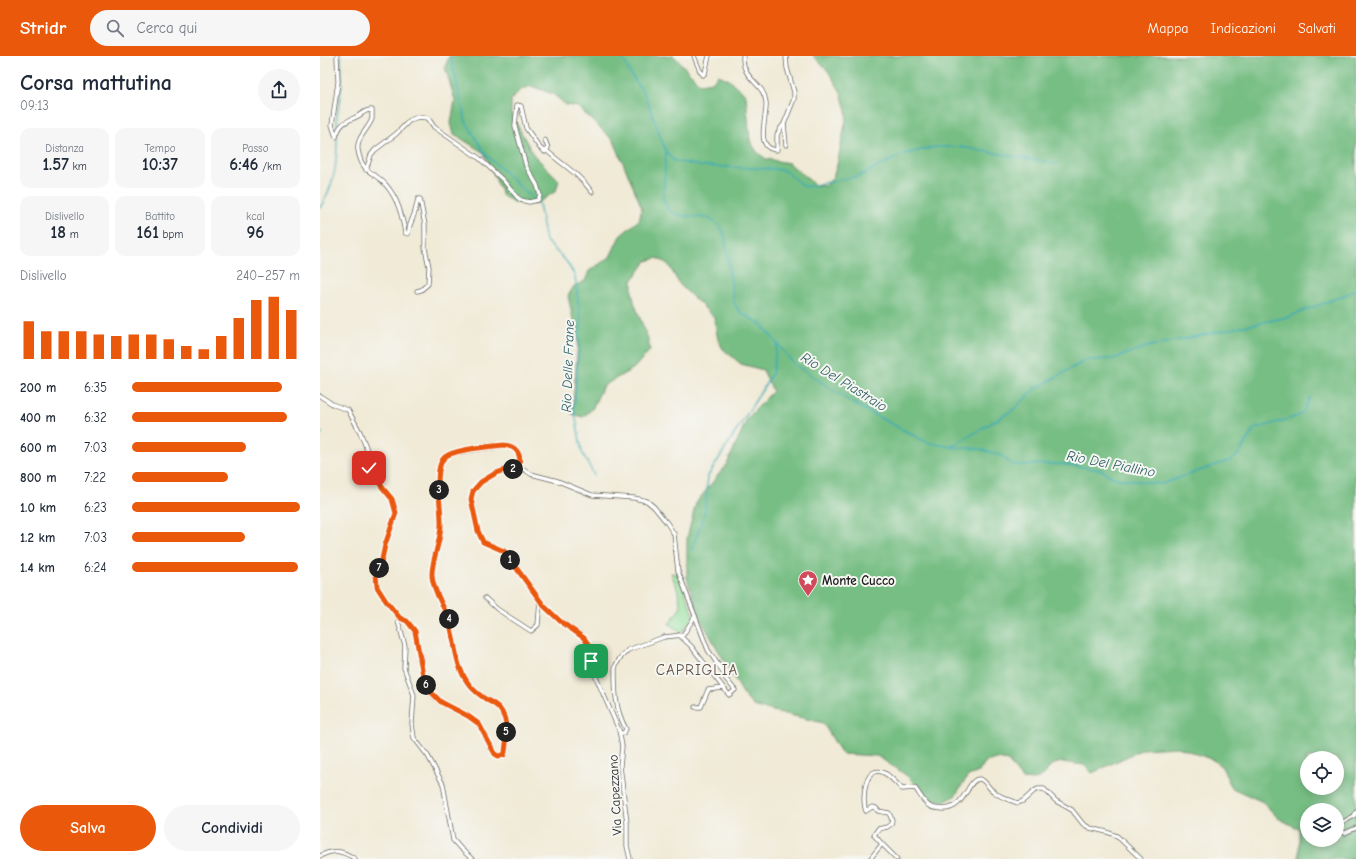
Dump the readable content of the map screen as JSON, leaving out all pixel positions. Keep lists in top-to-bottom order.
{
  "streets": {
    "street": ["Via Capezzano"]
  },
  "districts": ["CAPRIGLIA"],
  "water": ["Rio Delle Frane", "Rio Del Piastraio", "Rio Del Piallino"],
  "places": {
    "place": ["Monte Cucco"]
  },
  "page": {
    "header": "Stridr",
    "search": "Cerca qui",
    "nav": ["Mappa", "Indicazioni", "Salvati"],
    "heading": ["Corsa mattutina", "09:13"],
    "stats": [
      ["Distanza", "1.57 km"],
      ["Tempo", "10:37"],
      ["Passo", "6:46 /km"],
      ["Dislivello", "18 m"],
      ["Battito", "161 bpm"],
      ["kcal", "96"]
    ],
    "chart": ["Dislivello", "240–257 m"],
    "list": [
      {
        "name": "200 m",
        "note": "6:35"
      },
      {
        "name": "400 m",
        "note": "6:32"
      },
      {
        "name": "600 m",
        "note": "7:03"
      },
      {
        "name": "800 m",
        "note": "7:22"
      },
      {
        "name": "1.0 km",
        "note": "6:23"
      },
      {
        "name": "1.2 km",
        "note": "7:03"
      },
      {
        "name": "1.4 km",
        "note": "6:24"
      }
    ],
    "pins": [
      "2",
      "3",
      "1",
      "7",
      "4",
      "6",
      "5"
    ],
    "buttons": ["Salva", "Condividi"]
  }
}
